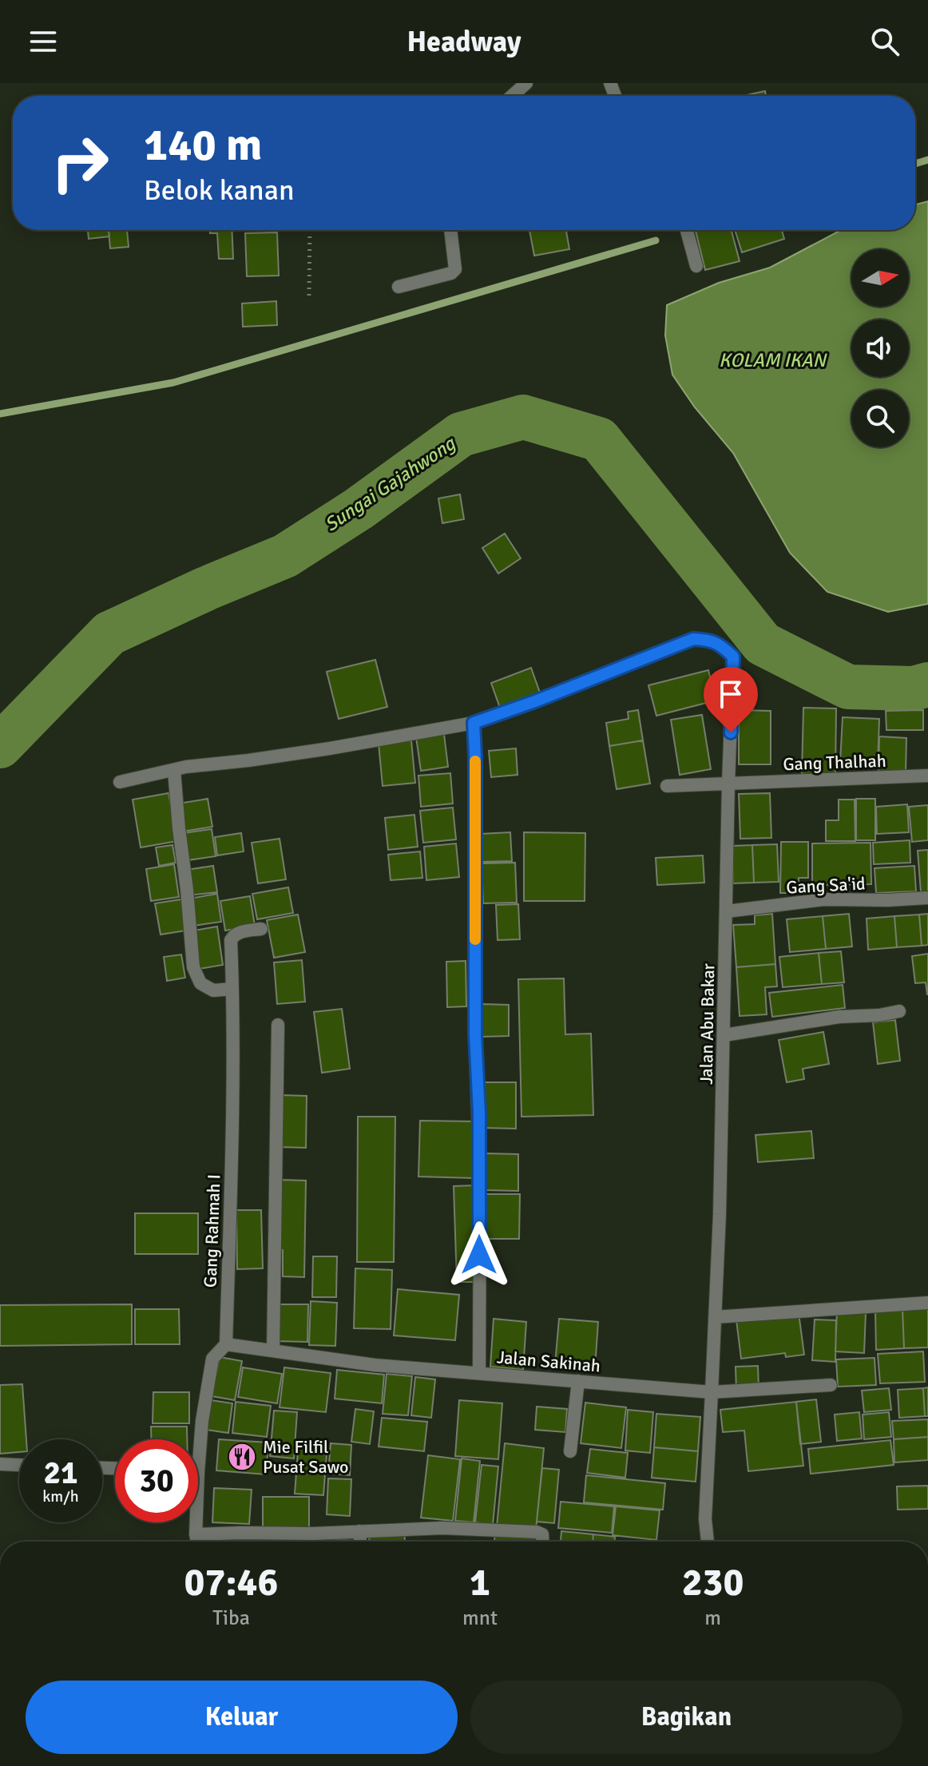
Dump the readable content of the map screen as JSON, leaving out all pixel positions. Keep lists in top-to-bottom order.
{
  "streets": {
    "street": [
      "Gang Thalhah",
      "Gang Sa'id",
      "Jalan Abu Bakar",
      "Gang Rahmah I",
      "Jalan Sakinah"
    ]
  },
  "crossings": [
    ["Gang Thalhah", "Jalan Abu Bakar"],
    ["Gang Sa'id", "Jalan Abu Bakar"],
    ["Jalan Abu Bakar", "Jalan Sakinah"],
    ["Gang Rahmah I", "Jalan Sakinah"]
  ],
  "water": ["KOLAM IKAN", "Sungai Gajahwong"],
  "places": {
    "restaurant": ["Mie Filfil Pusat Sawo"]
  },
  "north": "right",
  "page": {
    "header": "Headway",
    "turn": ["140 m", "Belok kanan"],
    "speed": "21 km/h",
    "limit": "30",
    "eta": [
      "07:46",
      "Tiba",
      "1",
      "mnt",
      "230",
      "m"
    ],
    "buttons": ["Keluar", "Bagikan"]
  }
}
